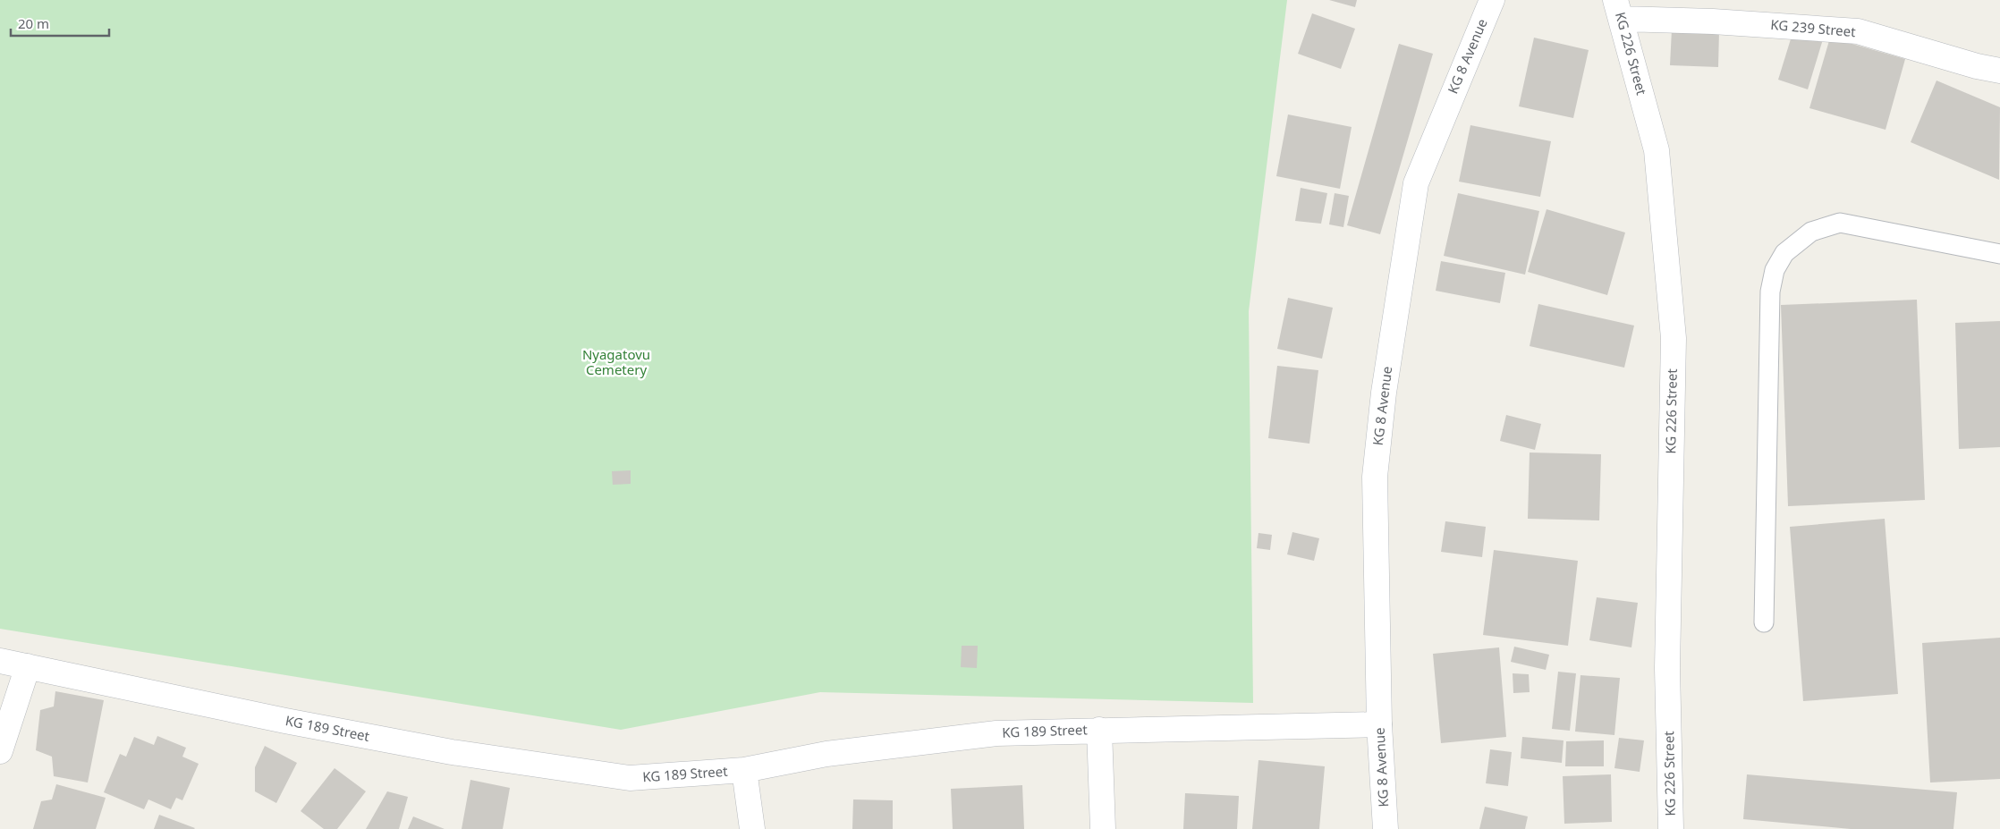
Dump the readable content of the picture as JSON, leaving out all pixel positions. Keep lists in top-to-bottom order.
{
  "streets": {
    "street": [
      "KG 239 Street",
      "KG 226 Street",
      "KG 8 Avenue",
      "KG 189 Street"
    ]
  },
  "crossings": [
    ["KG 239 Street", "KG 226 Street"],
    ["KG 8 Avenue", "KG 189 Street"]
  ],
  "parks": ["Nyagatovu Cemetery"],
  "scale_bar": "20 m"
}
